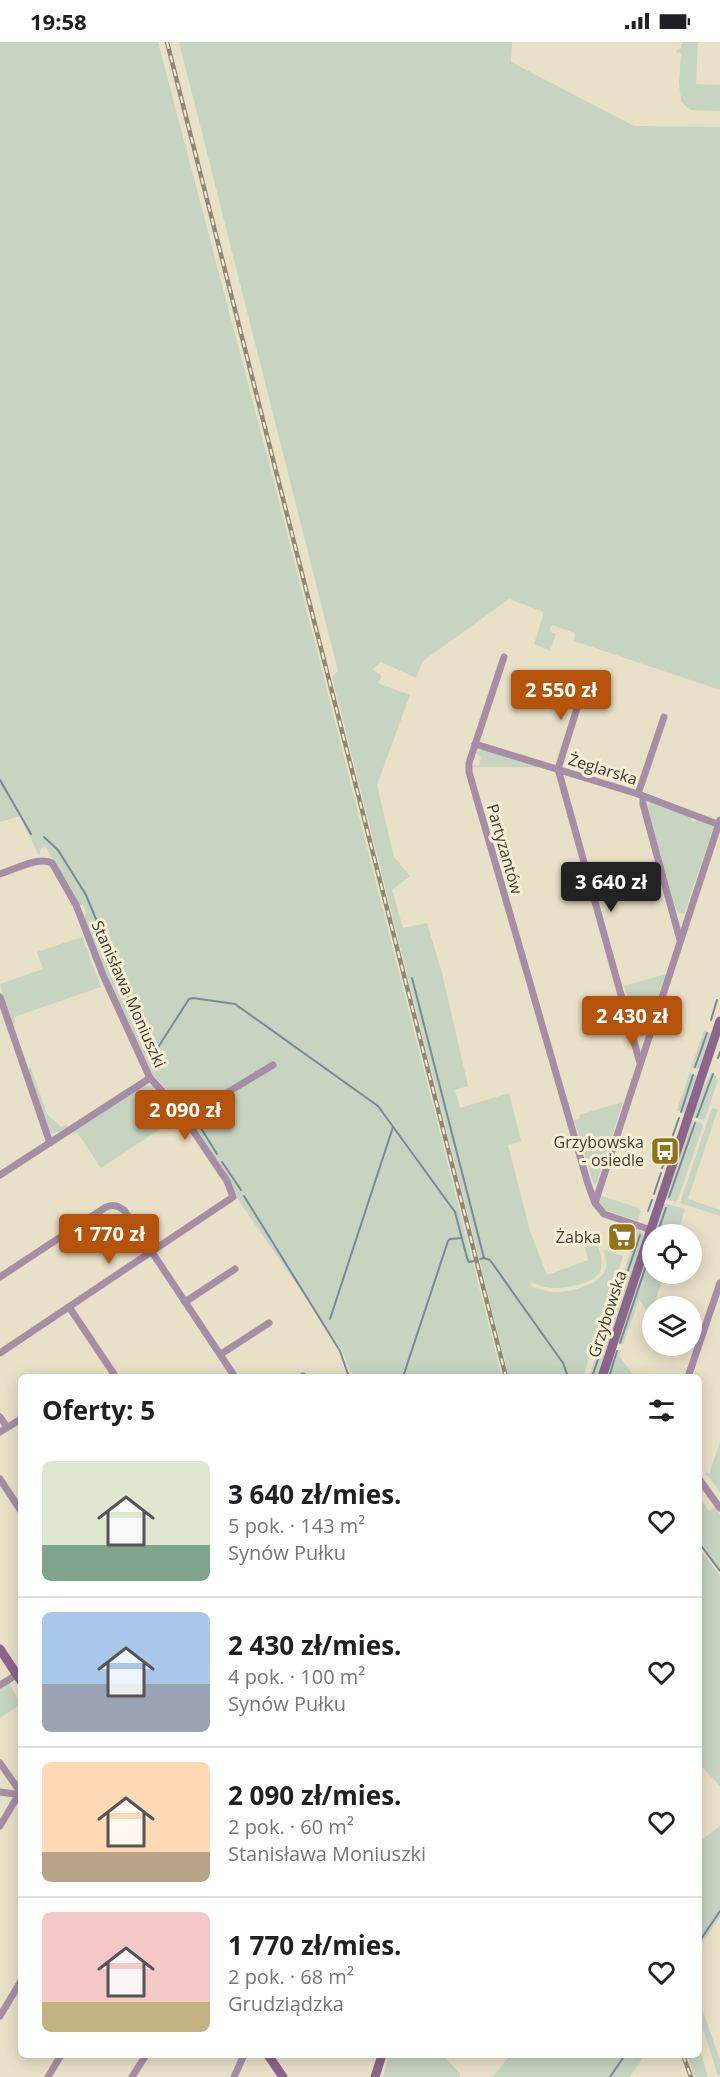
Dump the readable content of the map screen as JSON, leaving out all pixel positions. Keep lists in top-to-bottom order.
{
  "streets": {
    "street": [
      "Żeglarska",
      "Partyzantów",
      "Stanisława Moniuszki",
      "Grzybowska"
    ]
  },
  "crossings": [
    ["Żeglarska", "Partyzantów"]
  ],
  "places": {
    "bus stop": ["Grzybowska - osiedle"],
    "supermarket": ["Żabka"]
  },
  "page": {
    "status": "19:58",
    "price": [
      "2 550 zł",
      "3 640 zł",
      "2 430 zł",
      "2 090 zł",
      "1 770 zł"
    ],
    "heading": "Oferty: 5",
    "list": [
      {
        "name": "3 640 zł/mies.",
        "note": "5 pok. · 143 m² · Synów Pułku"
      },
      {
        "name": "2 430 zł/mies.",
        "note": "4 pok. · 100 m² · Synów Pułku"
      },
      {
        "name": "2 090 zł/mies.",
        "note": "2 pok. · 60 m² · Stanisława Moniuszki"
      },
      {
        "name": "1 770 zł/mies.",
        "note": "2 pok. · 68 m² · Grudziądzka"
      }
    ]
  }
}
